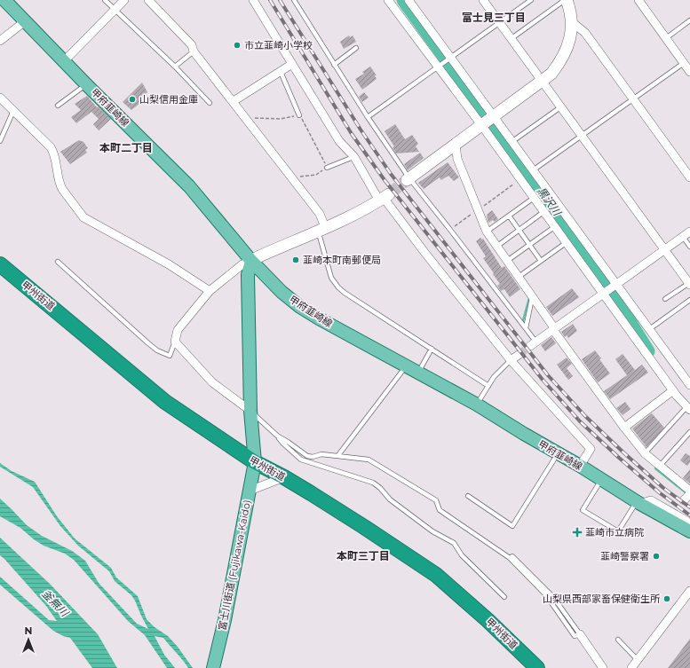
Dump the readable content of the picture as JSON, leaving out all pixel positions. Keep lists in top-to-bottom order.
{
  "streets": {
    "highway": ["甲州街道"],
    "main road": ["甲府韮崎線", "富士川街道 (Fujikawa-Kaido)"]
  },
  "crossings": [
    ["甲府韮崎線", "富士川街道 (Fujikawa-Kaido)"],
    ["甲州街道", "富士川街道 (Fujikawa-Kaido)"]
  ],
  "districts": ["富士見三丁目", "本町二丁目", "本町三丁目"],
  "water": ["黒沢川", "釜無川"],
  "places": {
    "other": [
      "市立韮崎小学校",
      "山梨信用金庫",
      "韮崎本町南郵便局",
      "韮崎警察署",
      "山梨県西部家畜保健衛生所"
    ],
    "health": ["韮崎市立病院"]
  },
  "north": "top"
}
